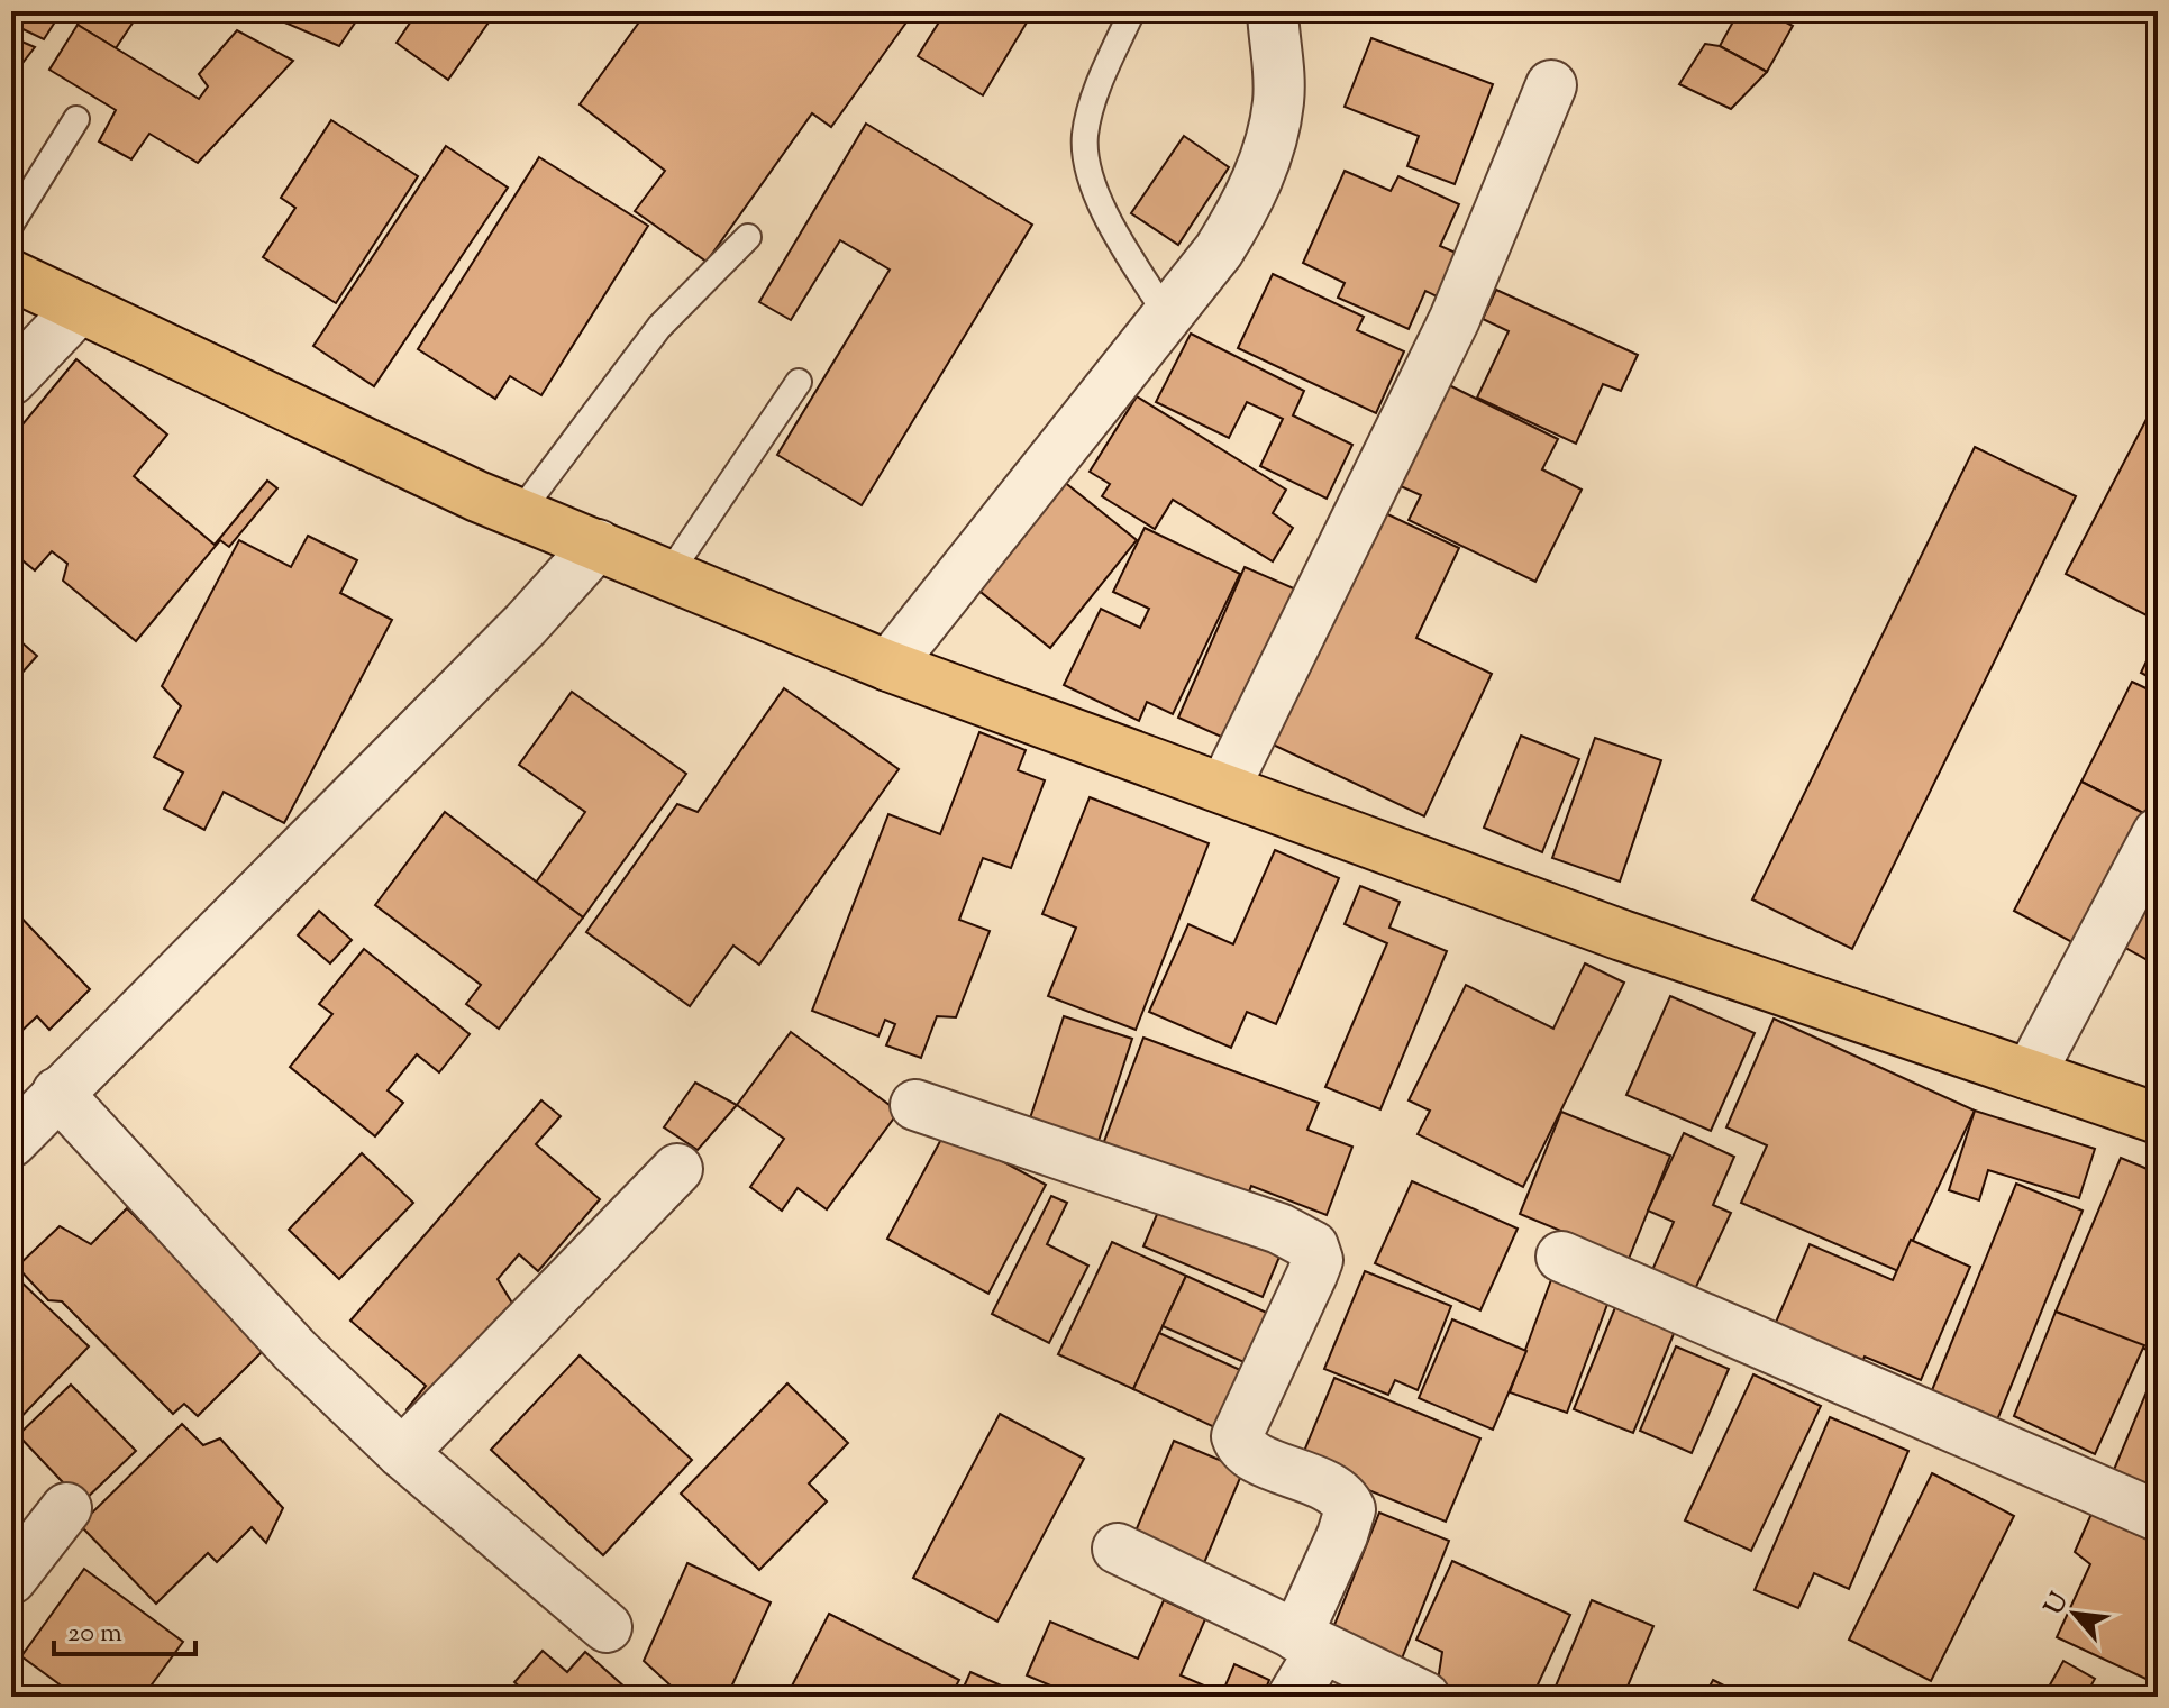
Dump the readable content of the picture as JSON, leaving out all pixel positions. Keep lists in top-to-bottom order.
{
  "scale_bar": "20 m",
  "north": "top left"
}
